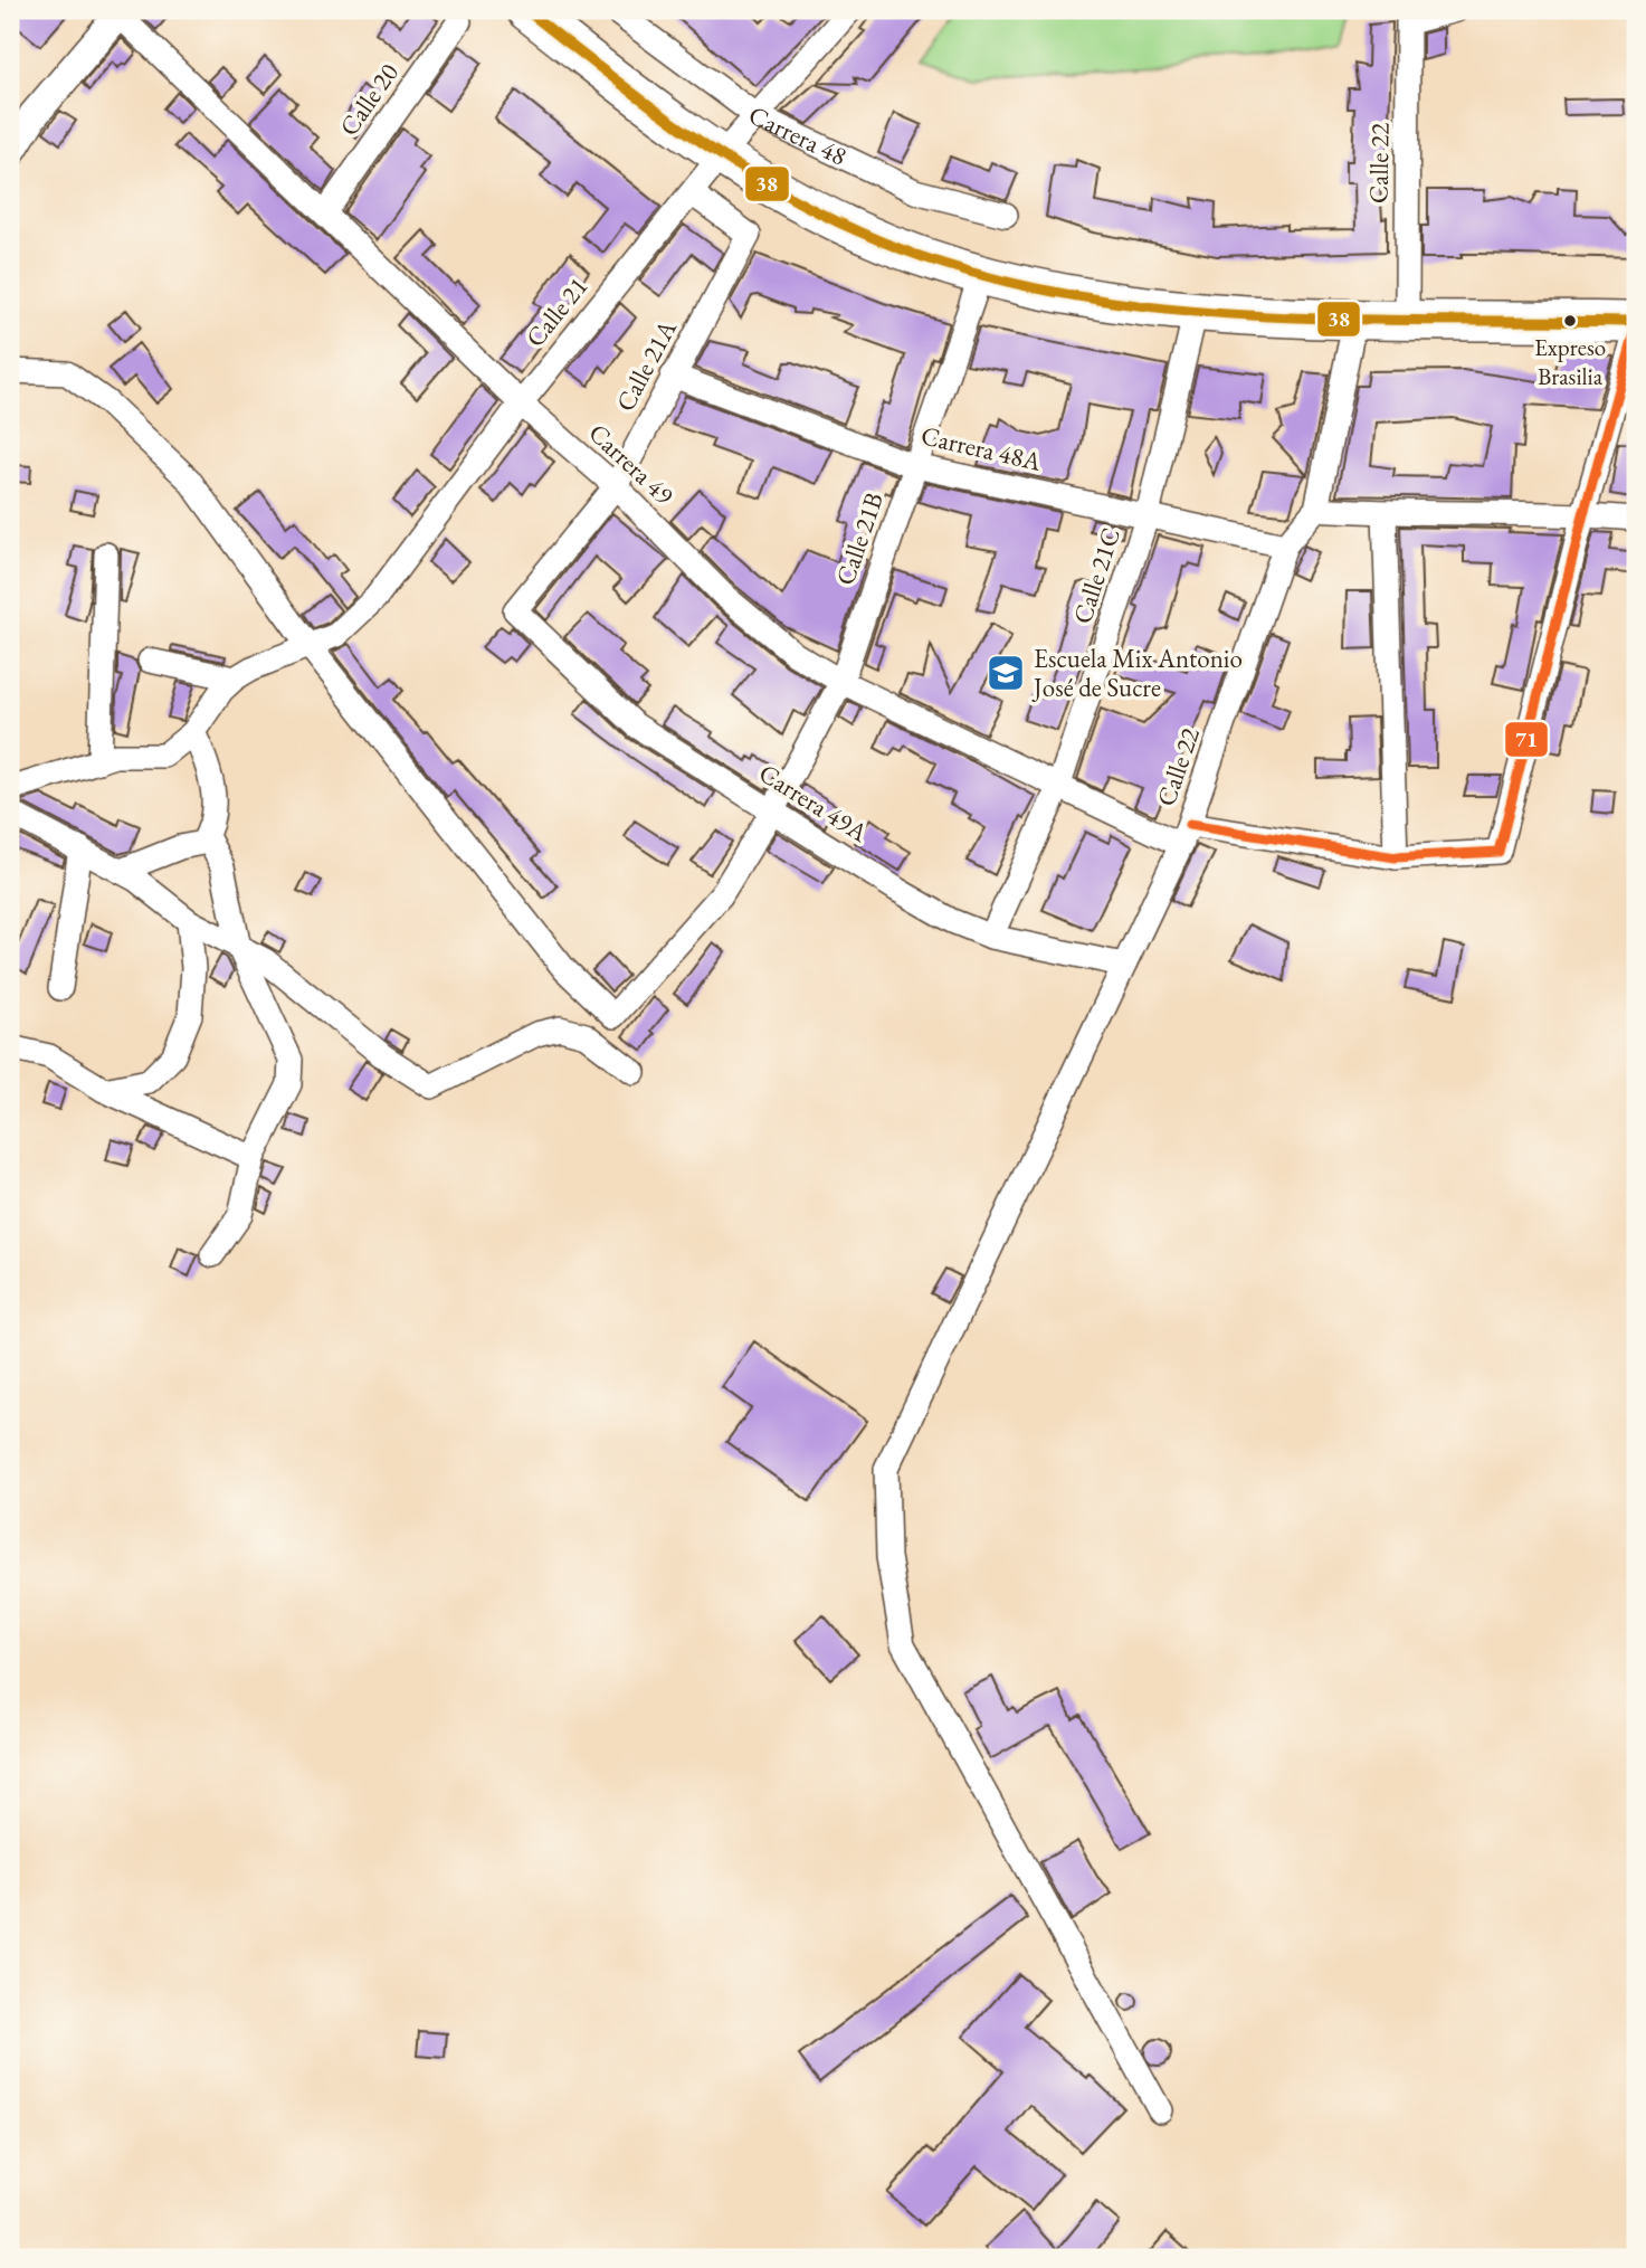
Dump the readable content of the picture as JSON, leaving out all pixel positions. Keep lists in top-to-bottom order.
{
  "streets": {
    "highway": ["Carrera 48"],
    "street": [
      "Calle 20",
      "Calle 22",
      "Calle 21",
      "Calle 21A",
      "Carrera 48A",
      "Carrera 49",
      "Calle 21B",
      "Calle 21C",
      "Carrera 49A"
    ]
  },
  "crossings": [
    ["Calle 20", "Carrera 49"],
    ["Carrera 48", "Calle 22"],
    ["Carrera 48", "Calle 21"],
    ["Carrera 48", "Calle 21B"],
    ["Carrera 48", "Calle 21C"],
    ["Calle 22", "Carrera 48A"],
    ["Calle 22", "Carrera 49"],
    ["Calle 22", "Carrera 49A"],
    ["Calle 21", "Calle 21A"],
    ["Calle 21", "Carrera 49"],
    ["Calle 21", "Calle 21B"],
    ["Calle 21A", "Carrera 48A"],
    ["Calle 21A", "Carrera 49"],
    ["Calle 21A", "Carrera 49A"],
    ["Carrera 48A", "Calle 21B"],
    ["Carrera 48A", "Calle 21C"],
    ["Carrera 49", "Calle 21B"],
    ["Carrera 49", "Calle 21C"],
    ["Calle 21B", "Carrera 49A"],
    ["Calle 21C", "Carrera 49A"]
  ],
  "places": {
    "other": ["Expreso Brasilia"],
    "school or university": ["Escuela Mix Antonio José de Sucre"]
  },
  "lines": ["transit line 38", "transit line 71"]
}
